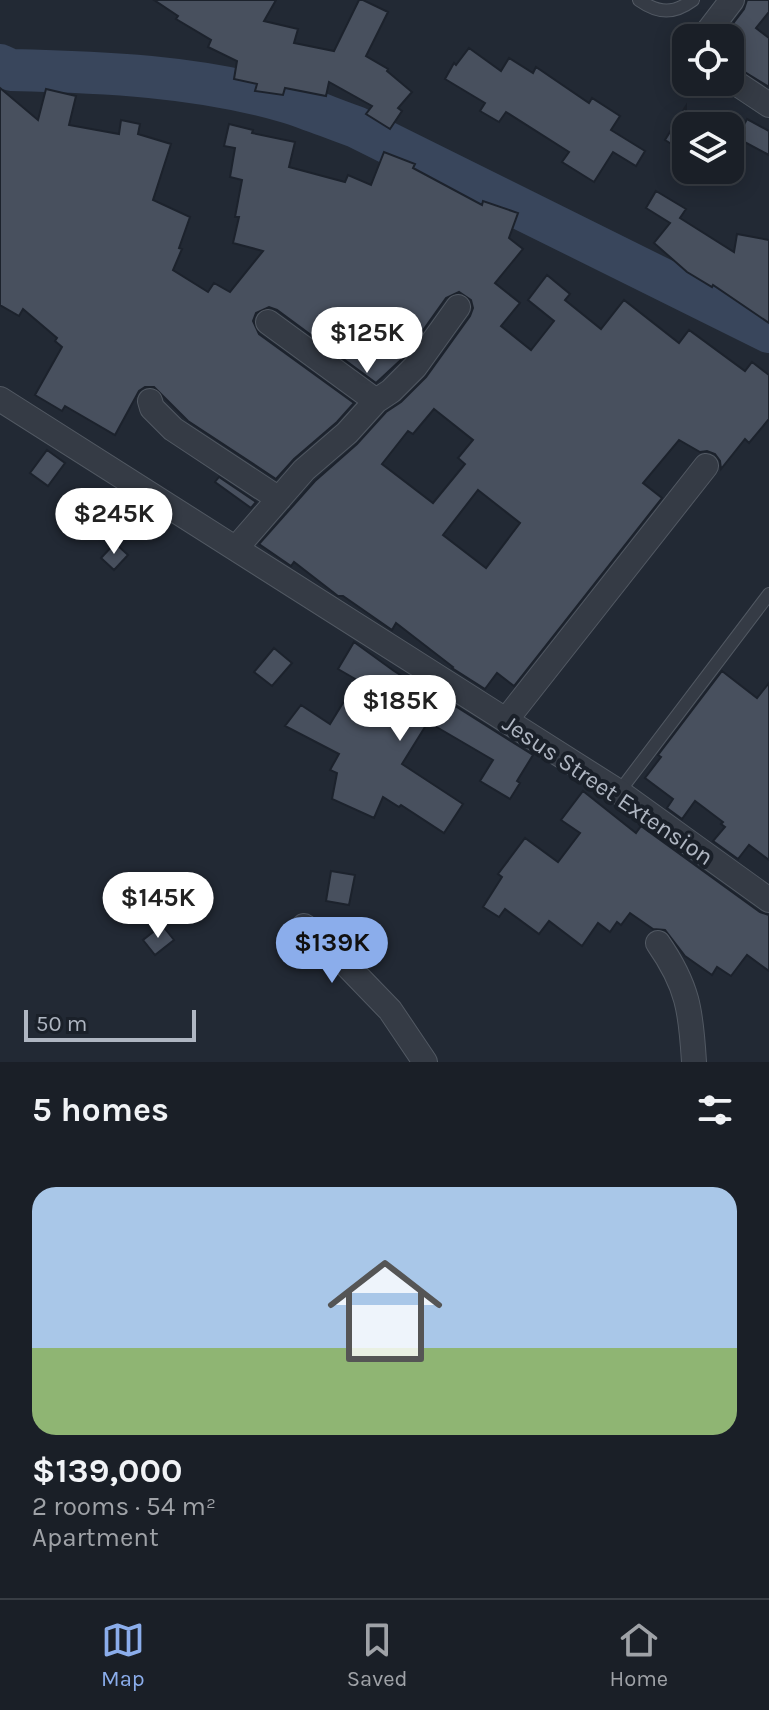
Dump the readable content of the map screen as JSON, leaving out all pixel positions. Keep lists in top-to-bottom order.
{
  "streets": {
    "street": ["Jesus Street Extension"]
  },
  "scale_bar": "50 m",
  "page": {
    "price": [
      "$125K",
      "$245K",
      "$185K",
      "$145K",
      "$139K"
    ],
    "scale": "50 m",
    "heading": "5 homes",
    "list": [
      {
        "name": "$139,000",
        "note": "2 rooms · 54 m² · Apartment"
      }
    ],
    "tabs": ["Map", "Saved", "Home"]
  }
}
